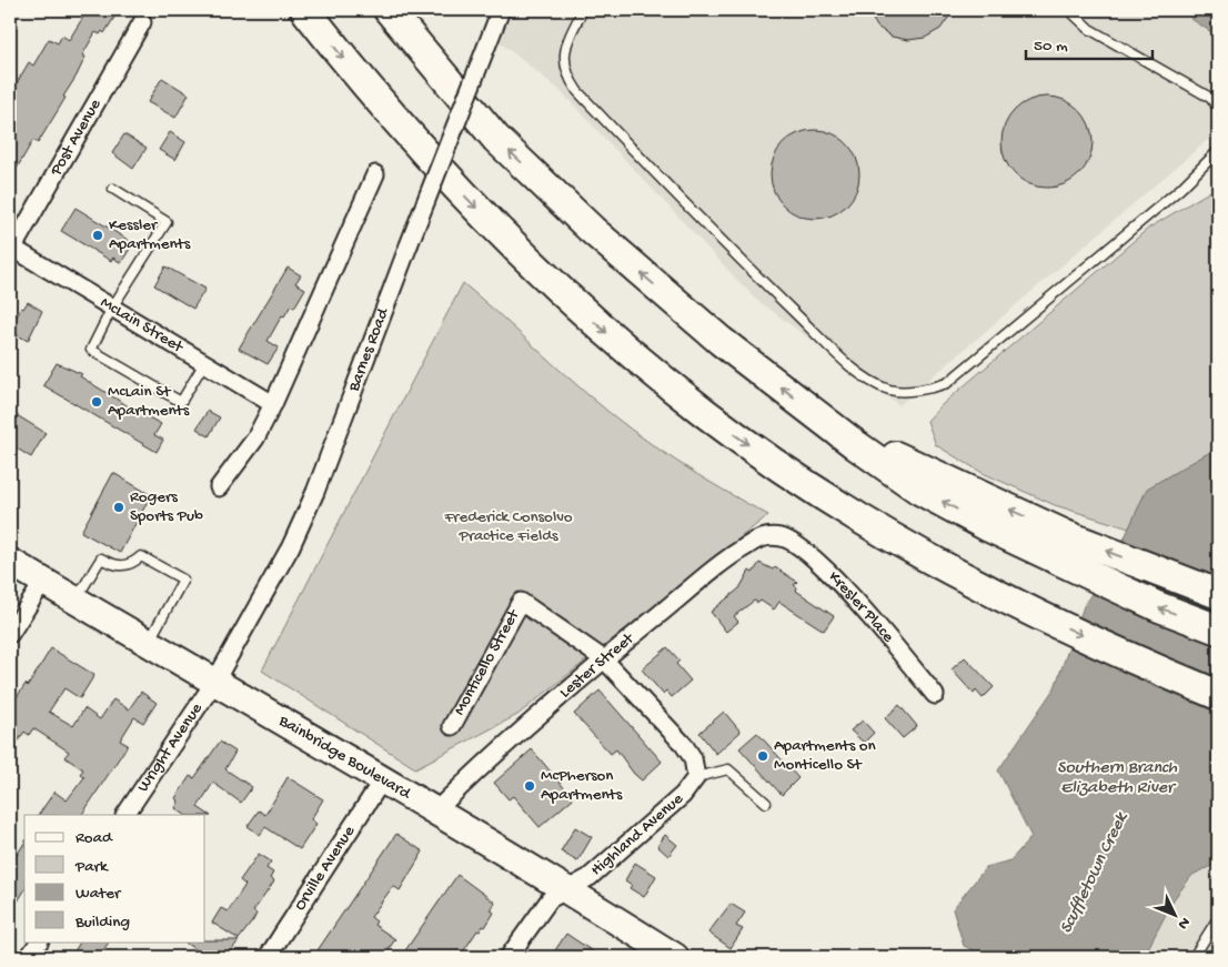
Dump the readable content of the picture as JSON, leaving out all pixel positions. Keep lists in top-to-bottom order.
{
  "streets": {
    "main road": ["Bainbridge Boulevard"],
    "street": [
      "Post Avenue",
      "McLain Street",
      "Barnes Road",
      "Kresler Place",
      "Monticello Street",
      "Lester Street",
      "Wright Avenue",
      "Highland Avenue",
      "Orville Avenue"
    ]
  },
  "crossings": [
    ["Post Avenue", "McLain Street"],
    ["Barnes Road", "Wright Avenue"],
    ["Barnes Road", "Bainbridge Boulevard"],
    ["Kresler Place", "Lester Street"],
    ["Monticello Street", "Lester Street"],
    ["Lester Street", "Bainbridge Boulevard"],
    ["Wright Avenue", "Bainbridge Boulevard"],
    ["Bainbridge Boulevard", "Highland Avenue"],
    ["Bainbridge Boulevard", "Orville Avenue"]
  ],
  "water": ["Southern Branch Elizabeth River", "Scuffletown Creek"],
  "parks": ["Frederick Consolvo Practice Fields"],
  "places": [
    "Kessler Apartments",
    "McLain St Apartments",
    "Rogers Sports Pub",
    "Apartments on Monticello St",
    "McPherson Apartments"
  ],
  "legend": [
    "Road",
    "Park",
    "Water",
    "Building"
  ],
  "scale_bar": "50 m",
  "north": "bottom right"
}
